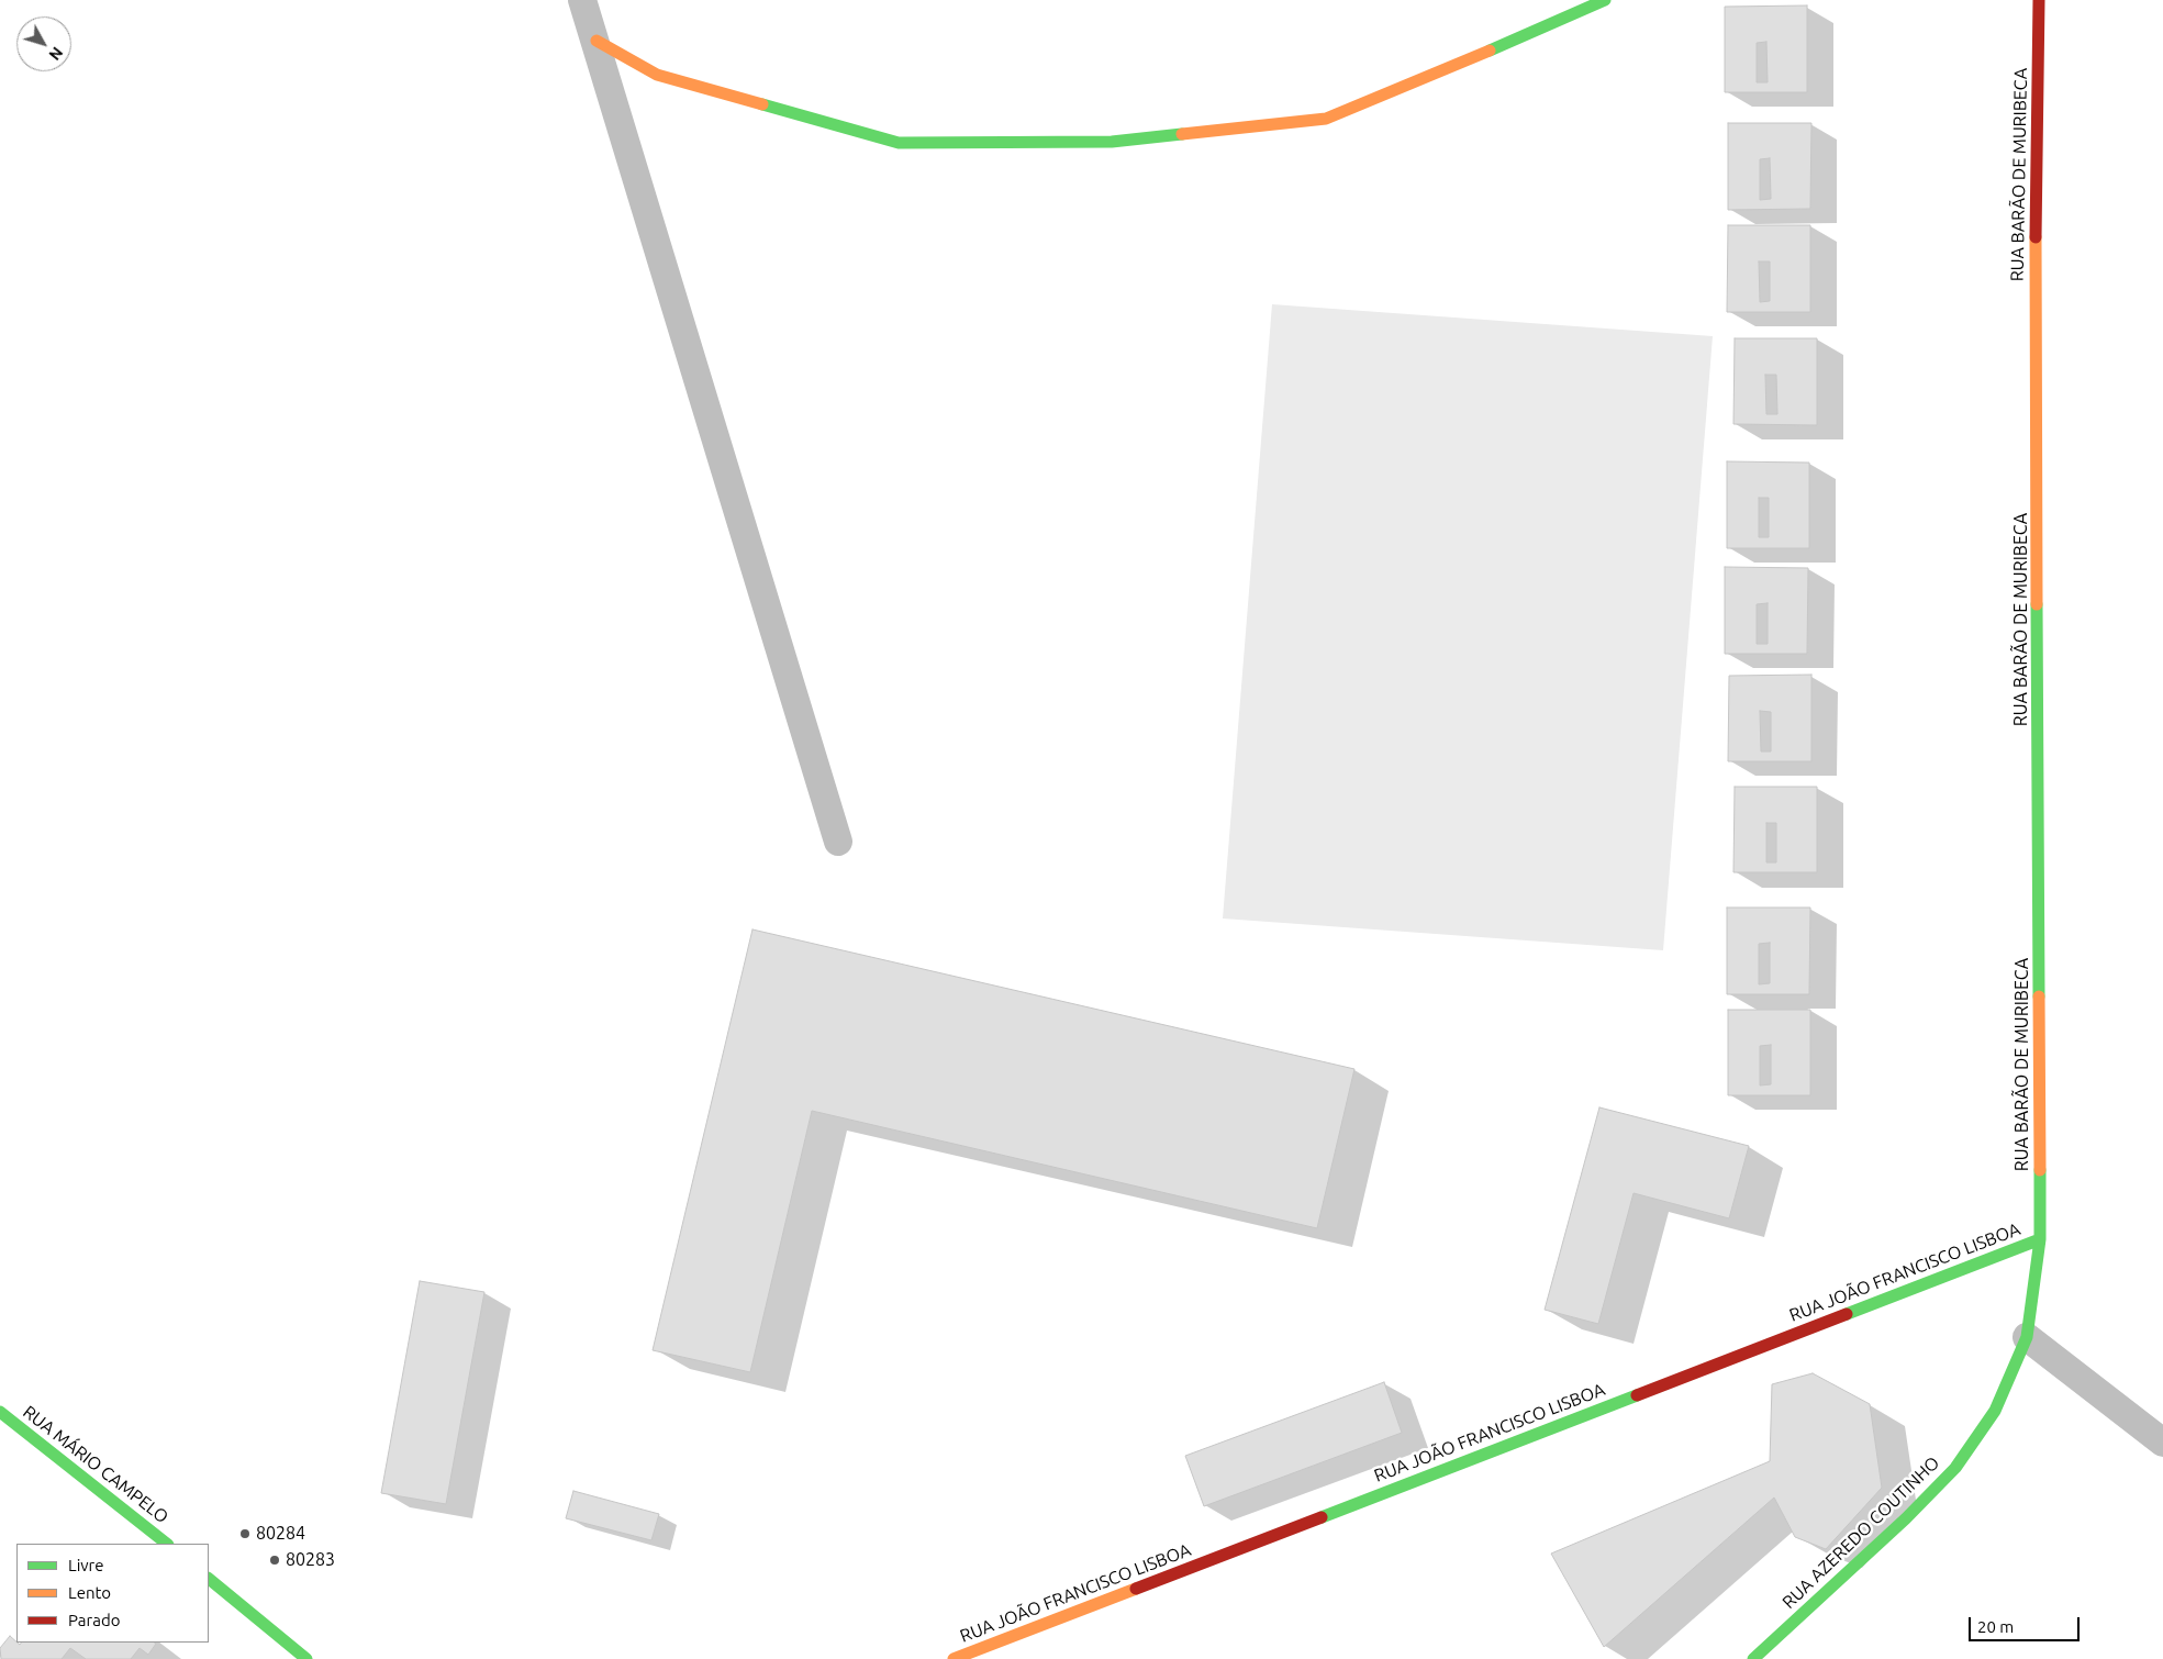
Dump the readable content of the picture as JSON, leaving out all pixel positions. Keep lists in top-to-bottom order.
{
  "streets": {
    "street": [
      "RUA BARÃO DE MURIBECA",
      "RUA JOÃO FRANCISCO LISBOA",
      "RUA MÁRIO CAMPELO",
      "RUA AZEREDO COUTINHO"
    ]
  },
  "crossings": [
    ["RUA BARÃO DE MURIBECA", "RUA JOÃO FRANCISCO LISBOA"],
    ["RUA BARÃO DE MURIBECA", "RUA AZEREDO COUTINHO"],
    ["RUA JOÃO FRANCISCO LISBOA", "RUA AZEREDO COUTINHO"]
  ],
  "places": ["80284", "80283"],
  "legend": ["Livre", "Lento", "Parado"],
  "scale_bar": "20 m",
  "north": "bottom right"
}
